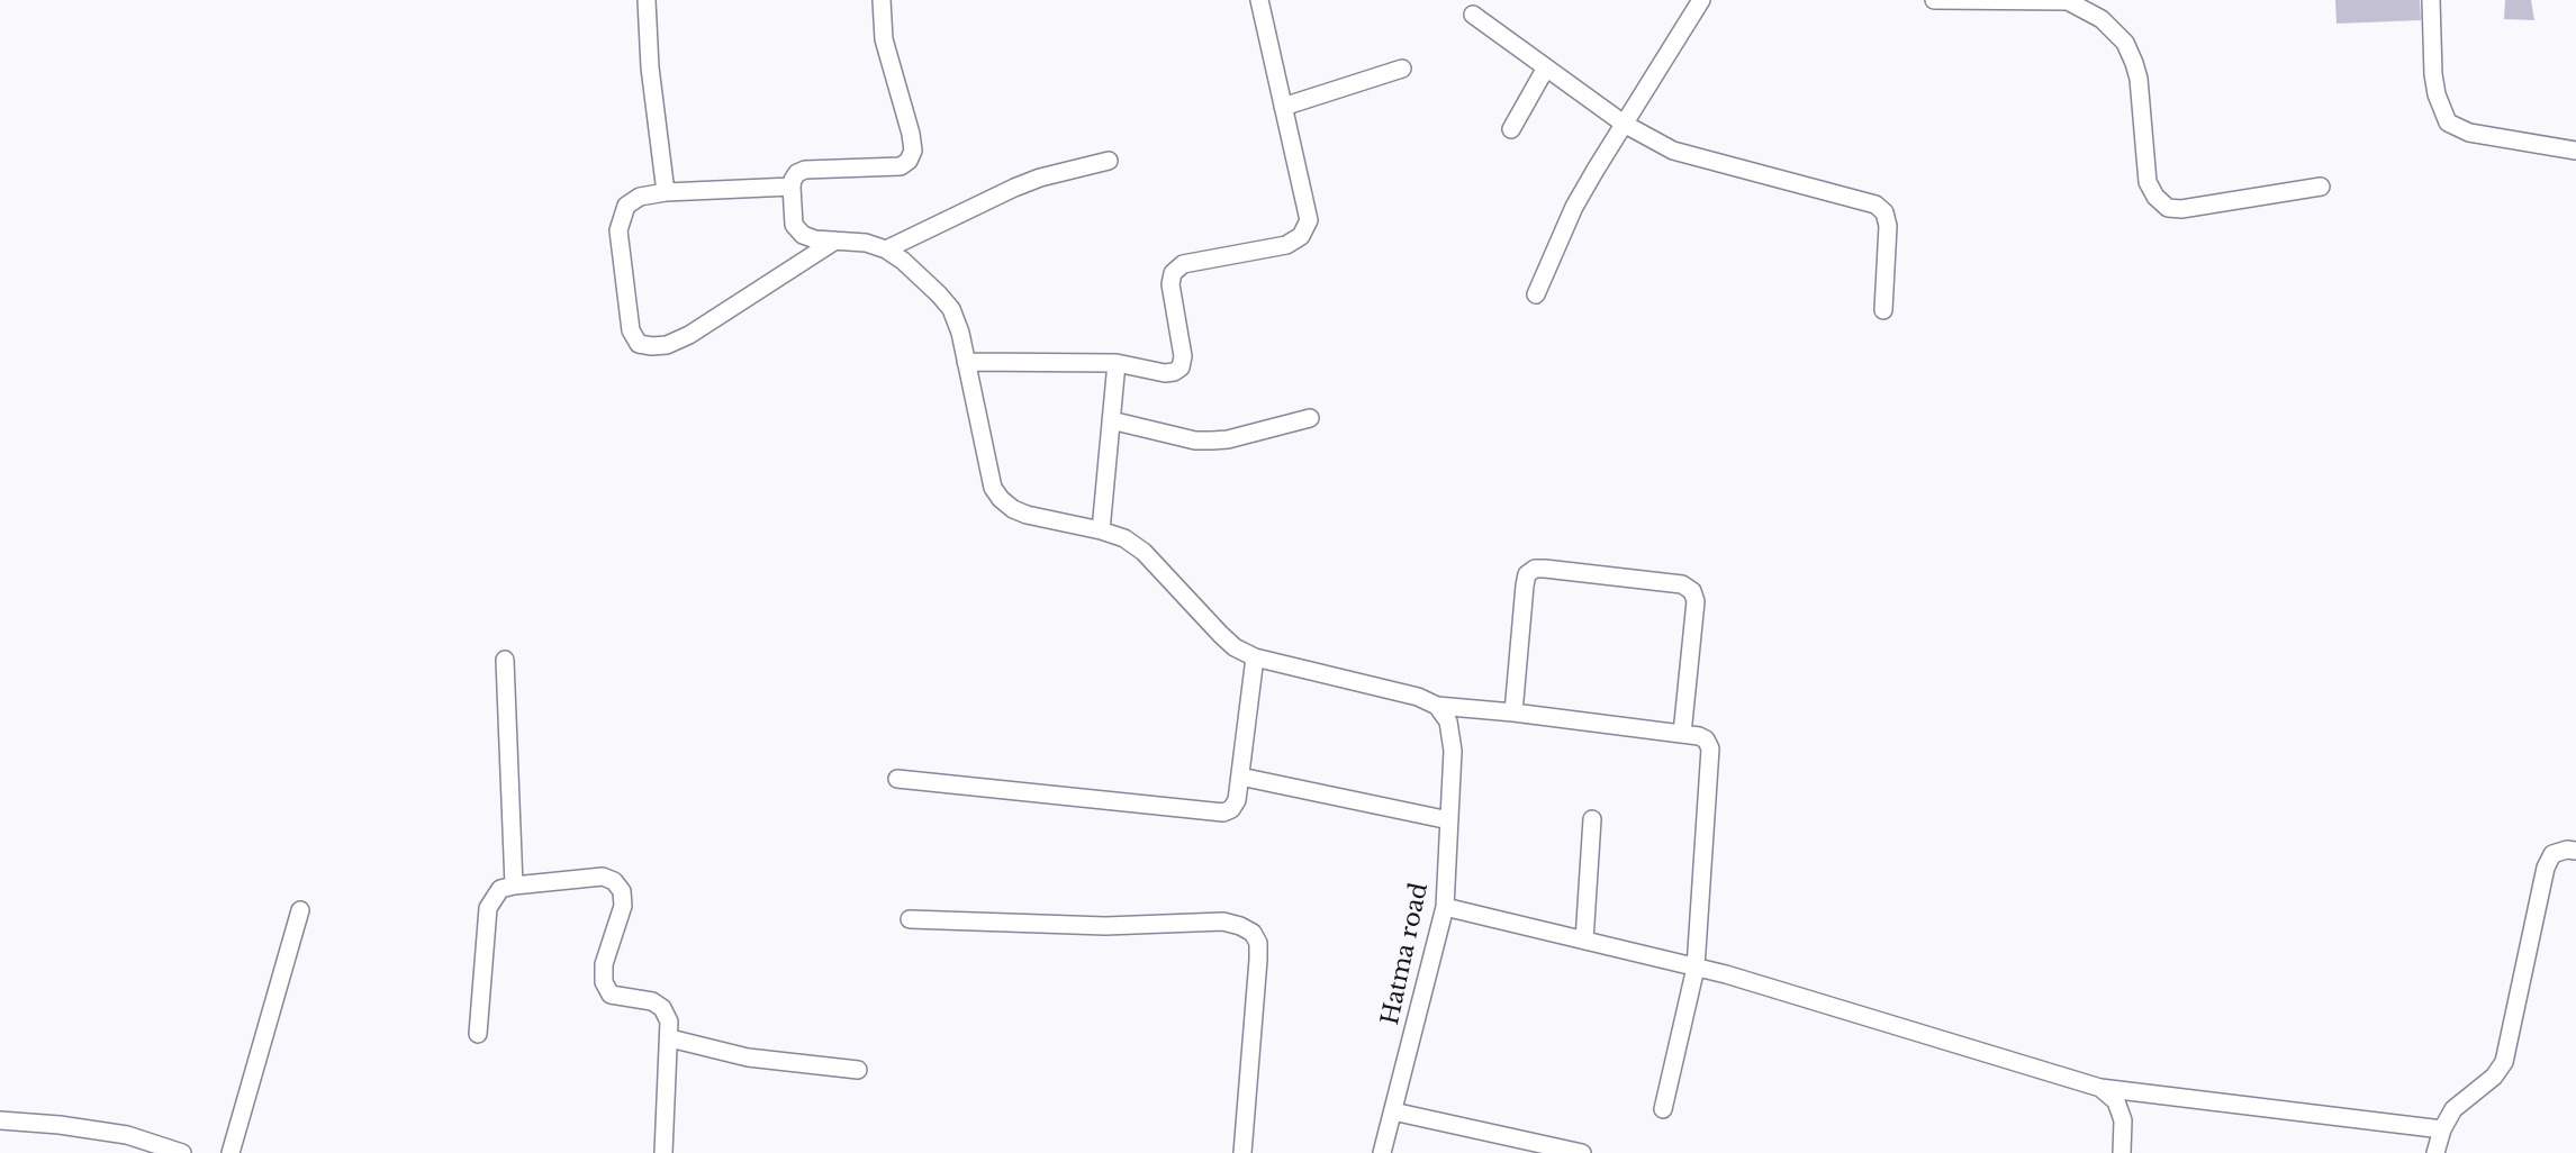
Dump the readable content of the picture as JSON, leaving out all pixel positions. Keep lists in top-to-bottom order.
{
  "streets": {
    "street": ["Hatma road"]
  }
}
